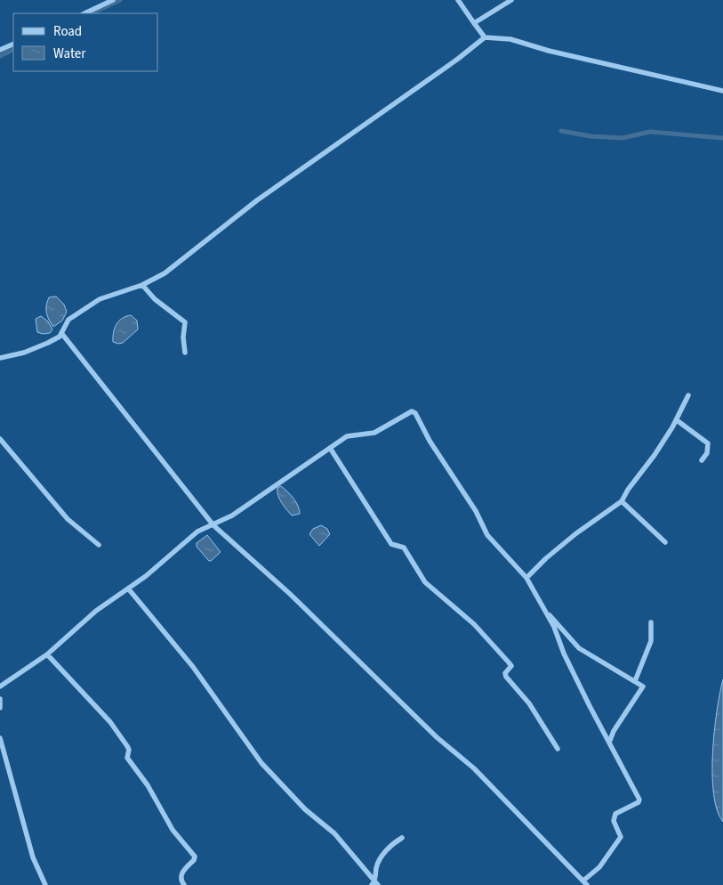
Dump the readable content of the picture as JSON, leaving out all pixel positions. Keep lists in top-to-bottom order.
{
  "legend": ["Road", "Water"]
}
